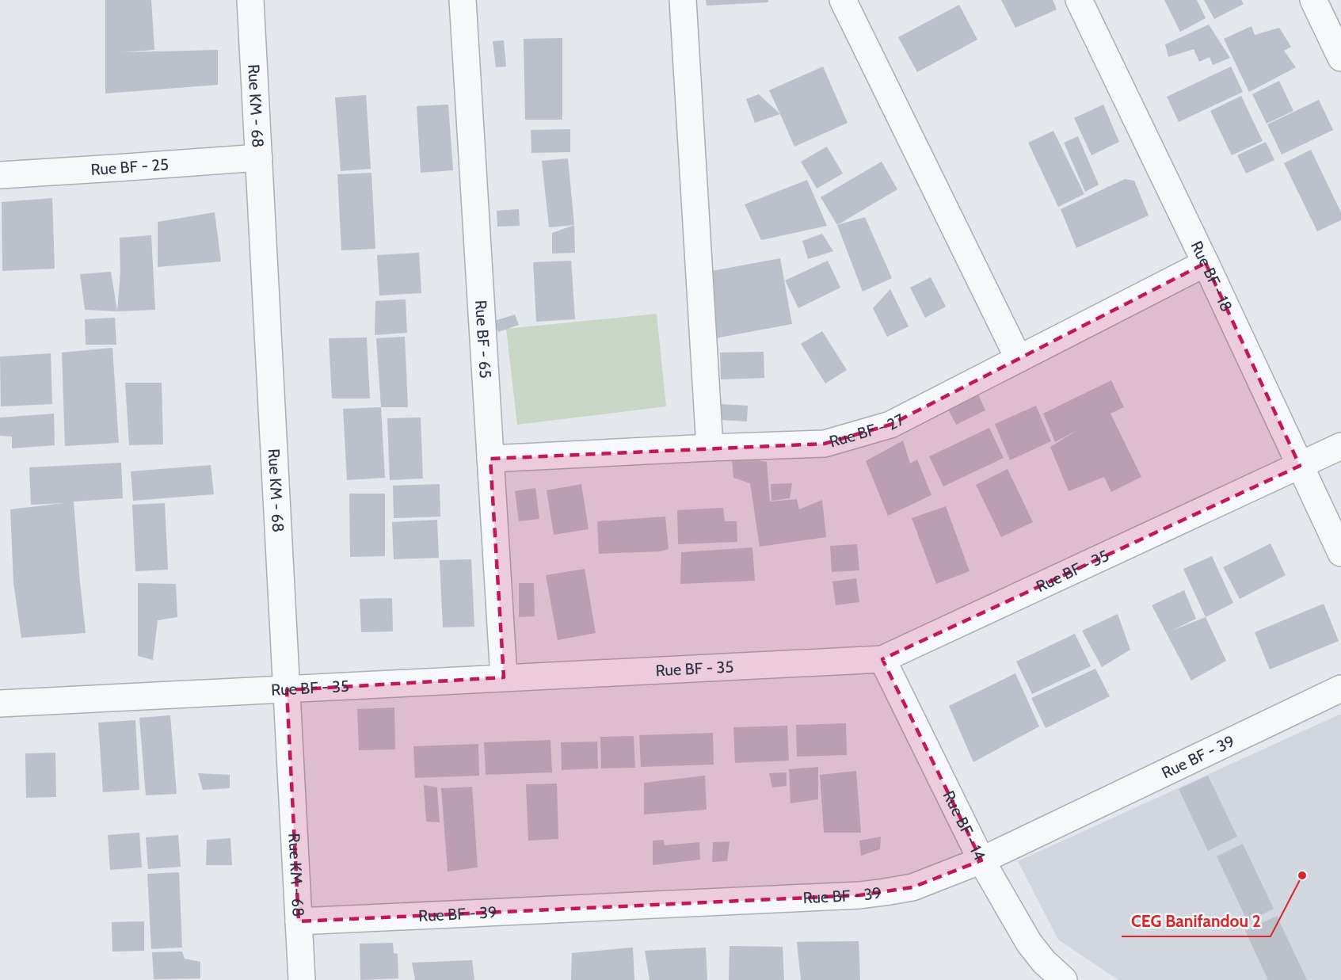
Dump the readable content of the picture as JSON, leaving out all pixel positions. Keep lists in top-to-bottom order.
{
  "streets": {
    "street": [
      "Rue KM - 68",
      "Rue BF - 25",
      "Rue BF - 18",
      "Rue BF - 65",
      "Rue BF - 27",
      "Rue BF - 35",
      "Rue BF - 39",
      "Rue BF - 14"
    ]
  },
  "crossings": [
    ["Rue KM - 68", "Rue BF - 25"],
    ["Rue KM - 68", "Rue BF - 35"],
    ["Rue KM - 68", "Rue BF - 39"],
    ["Rue BF - 18", "Rue BF - 27"],
    ["Rue BF - 18", "Rue BF - 35"],
    ["Rue BF - 65", "Rue BF - 27"],
    ["Rue BF - 65", "Rue BF - 35"],
    ["Rue BF - 35", "Rue BF - 14"],
    ["Rue BF - 39", "Rue BF - 14"]
  ],
  "places": ["CEG Banifandou 2"]
}
